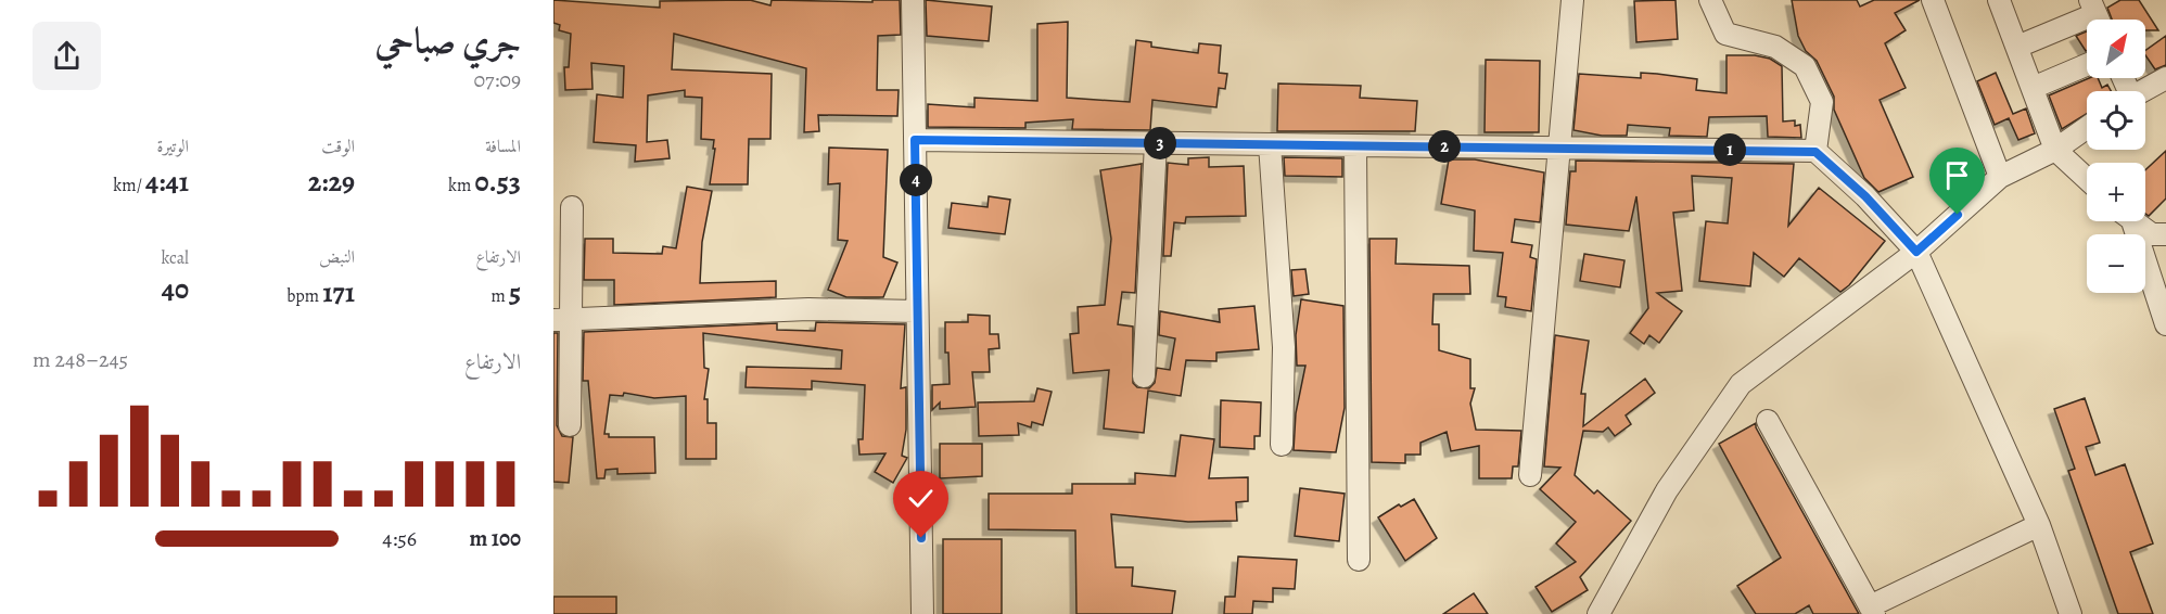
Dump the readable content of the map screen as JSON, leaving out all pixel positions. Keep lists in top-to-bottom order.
{
  "north": "top right",
  "page": {
    "heading": ["جري صباحي", "07:09"],
    "map_buttons": ["+", "−"],
    "stats": [
      ["المسافة", "0.53 km"],
      ["الوقت", "2:29"],
      ["الوتيرة", "4:41 /km"],
      ["الارتفاع", "5 m"],
      ["النبض", "171 bpm"],
      ["kcal", "40"]
    ],
    "pins": [
      "3",
      "2",
      "1",
      "4"
    ],
    "chart": ["الارتفاع", "245–248 m"],
    "list": [
      {
        "name": "100 m",
        "note": "4:56"
      }
    ]
  }
}
